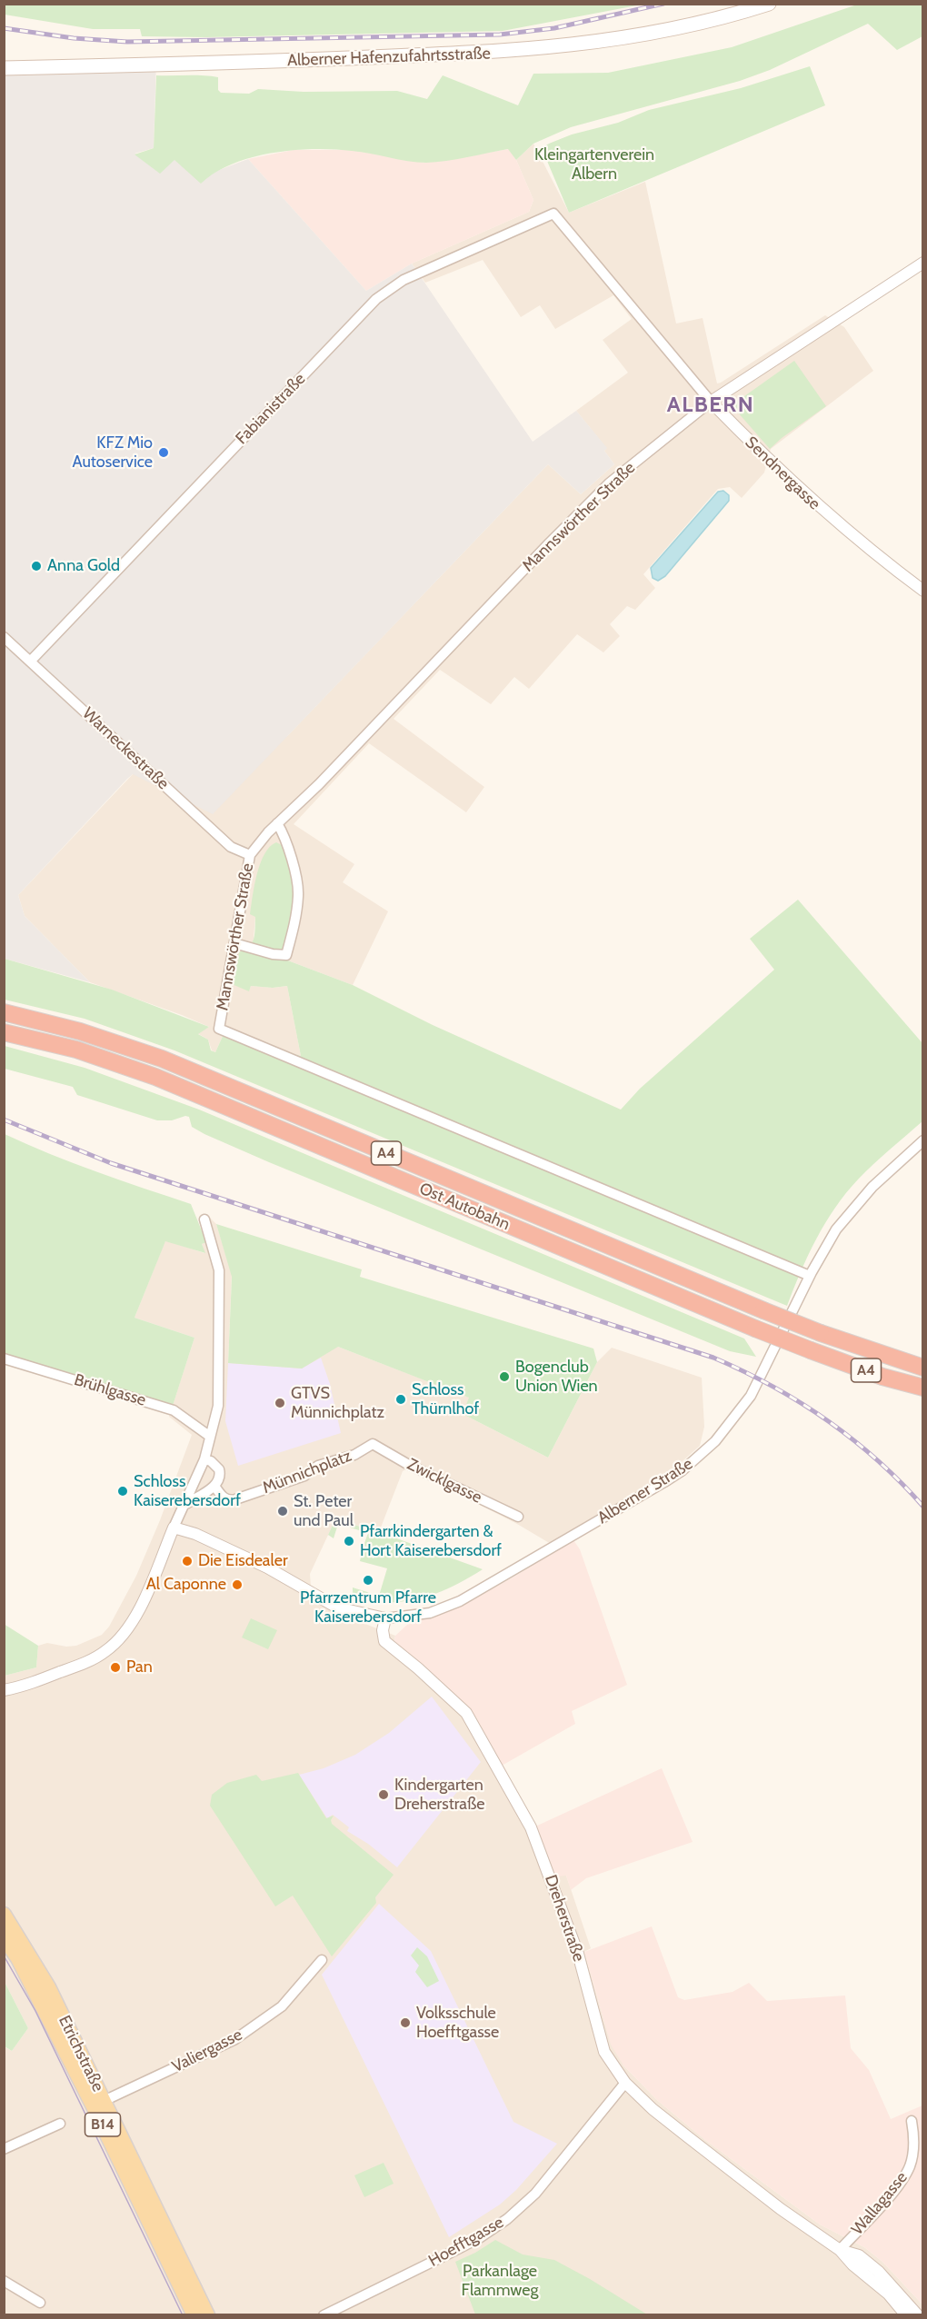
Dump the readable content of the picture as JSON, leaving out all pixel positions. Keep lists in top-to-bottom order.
{
  "streets": {
    "highway": ["A4", "Ost Autobahn"],
    "main road": ["Alberner Hafenzufahrtsstraße", "Etrichstraße", "B14"],
    "street": [
      "Fabianistraße",
      "Sendnergasse",
      "Mannswörther Straße",
      "Warneckestraße",
      "Brühlgasse",
      "Münnichplatz",
      "Zwicklgasse",
      "Alberner Straße",
      "Dreherstraße",
      "Valiergasse",
      "Wallagasse",
      "Hoefftgasse"
    ]
  },
  "crossings": [
    ["Fabianistraße", "Sendnergasse"],
    ["Fabianistraße", "Warneckestraße"],
    ["Sendnergasse", "Mannswörther Straße"],
    ["Mannswörther Straße", "Warneckestraße"],
    ["Mannswörther Straße", "Alberner Straße"],
    ["Münnichplatz", "Zwicklgasse"],
    ["Alberner Straße", "Dreherstraße"],
    ["Dreherstraße", "Wallagasse"],
    ["Dreherstraße", "Hoefftgasse"],
    ["Valiergasse", "Etrichstraße"]
  ],
  "districts": ["ALBERN"],
  "parks": ["Kleingartenverein Albern", "Parkanlage Flammweg"],
  "places": [
    "KFZ Mio Autoservice",
    "Anna Gold",
    "Bogenclub Union Wien",
    "Schloss Thürnlhof",
    "GTVS Münnichplatz",
    "Schloss Kaiserebersdorf",
    "St. Peter und Paul",
    "Pfarrkindergarten & Hort Kaiserebersdorf",
    "Die Eisdealer",
    "Pfarrzentrum Pfarre Kaiserebersdorf",
    "Al Caponne",
    "Pan",
    "Kindergarten Dreherstraße",
    "Volksschule Hoefftgasse"
  ]
}
